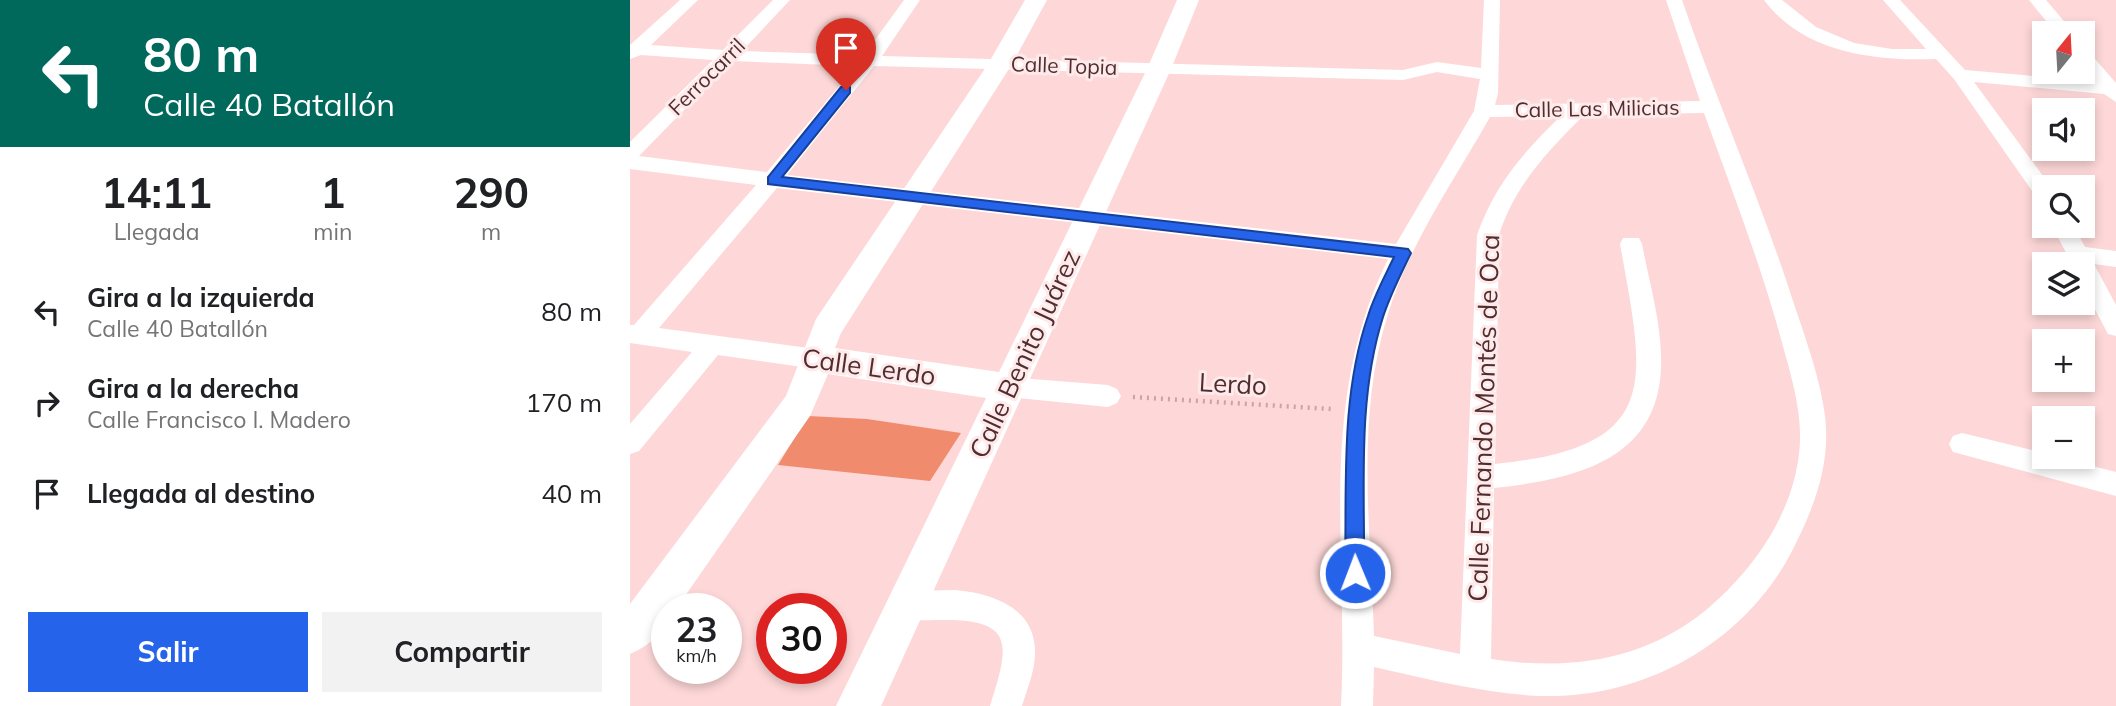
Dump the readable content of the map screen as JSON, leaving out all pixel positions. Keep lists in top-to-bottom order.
{
  "streets": {
    "street": [
      "Calle Topia",
      "Ferrocarril",
      "Calle Las Milicias",
      "Calle Benito Juárez",
      "Calle Lerdo",
      "Calle Fernando Montés de Oca"
    ],
    "path": ["Lerdo"]
  },
  "crossings": [
    ["Calle Topia", "Ferrocarril"],
    ["Calle Topia", "Calle Benito Juárez"],
    ["Calle Las Milicias", "Calle Fernando Montés de Oca"],
    ["Calle Benito Juárez", "Calle Lerdo"],
    ["Calle Lerdo", "Lerdo"]
  ],
  "north": "top",
  "page": {
    "turn": ["80 m", "Calle 40 Batallón"],
    "map_buttons": ["+", "−"],
    "eta": [
      "14:11",
      "Llegada",
      "1",
      "min",
      "290",
      "m"
    ],
    "list": [
      {
        "name": "Gira a la izquierda",
        "note": "Calle 40 Batallón",
        "value": "80 m"
      },
      {
        "name": "Gira a la derecha",
        "note": "Calle Francisco I. Madero",
        "value": "170 m"
      },
      {
        "name": "Llegada al destino",
        "value": "40 m"
      }
    ],
    "speed": "23 km/h",
    "limit": "30",
    "buttons": ["Salir", "Compartir"]
  }
}
